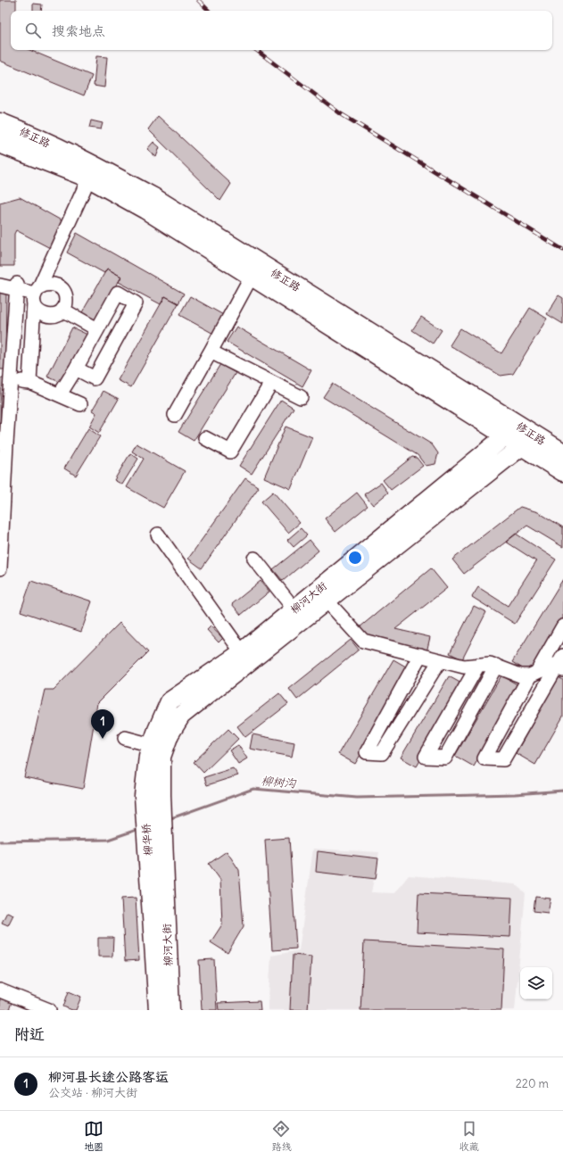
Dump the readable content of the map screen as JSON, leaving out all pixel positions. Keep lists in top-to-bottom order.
{
  "streets": {
    "highway": ["修正路"],
    "main road": ["柳河大街", "柳华桥"]
  },
  "crossings": [
    ["修正路", "柳河大街"],
    ["柳河大街", "柳华桥"]
  ],
  "water": ["柳树沟"],
  "page": {
    "search": "搜索地点",
    "pins": "1",
    "heading": "附近",
    "list": [
      {
        "mark": "1",
        "name": "柳河县长途公路客运",
        "note": "公交站 · 柳河大街",
        "value": "220 m"
      }
    ],
    "nav": ["地图", "路线", "收藏"]
  }
}
